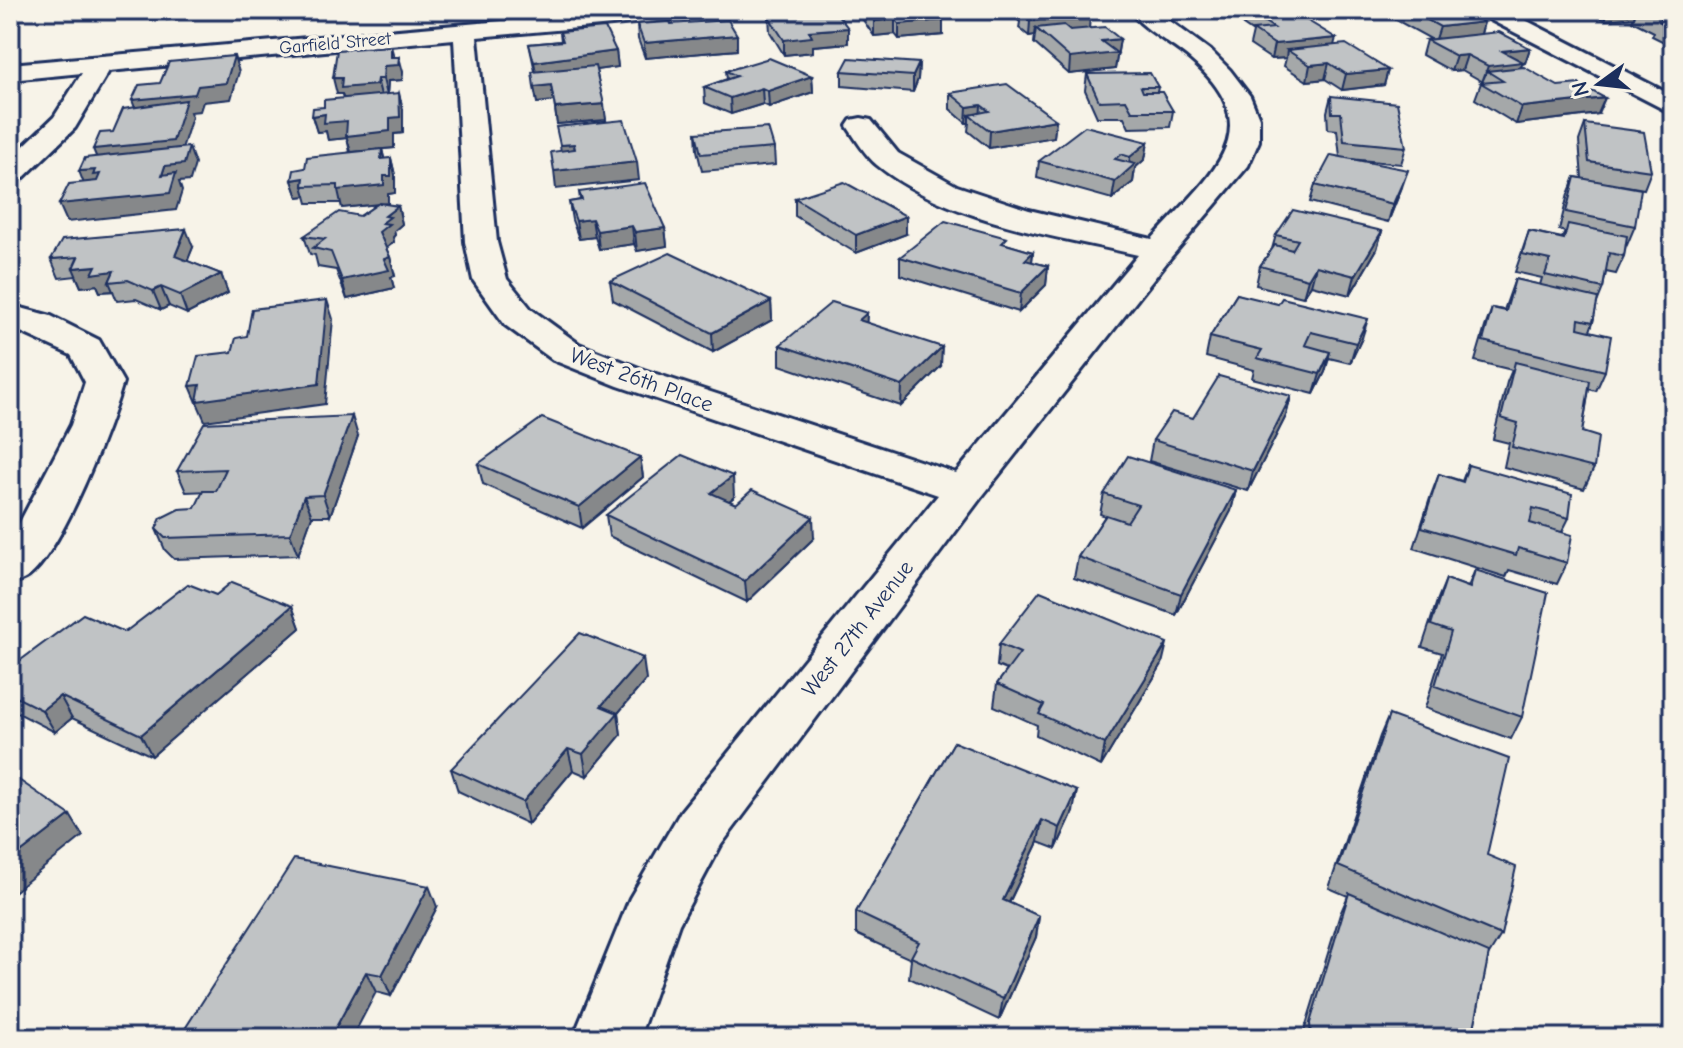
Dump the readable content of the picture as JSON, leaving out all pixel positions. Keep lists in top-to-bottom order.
{
  "streets": {
    "street": ["Garfield Street", "West 26th Place", "West 27th Avenue"]
  },
  "crossings": [
    ["Garfield Street", "West 26th Place"],
    ["West 26th Place", "West 27th Avenue"]
  ],
  "north": "left"
}
